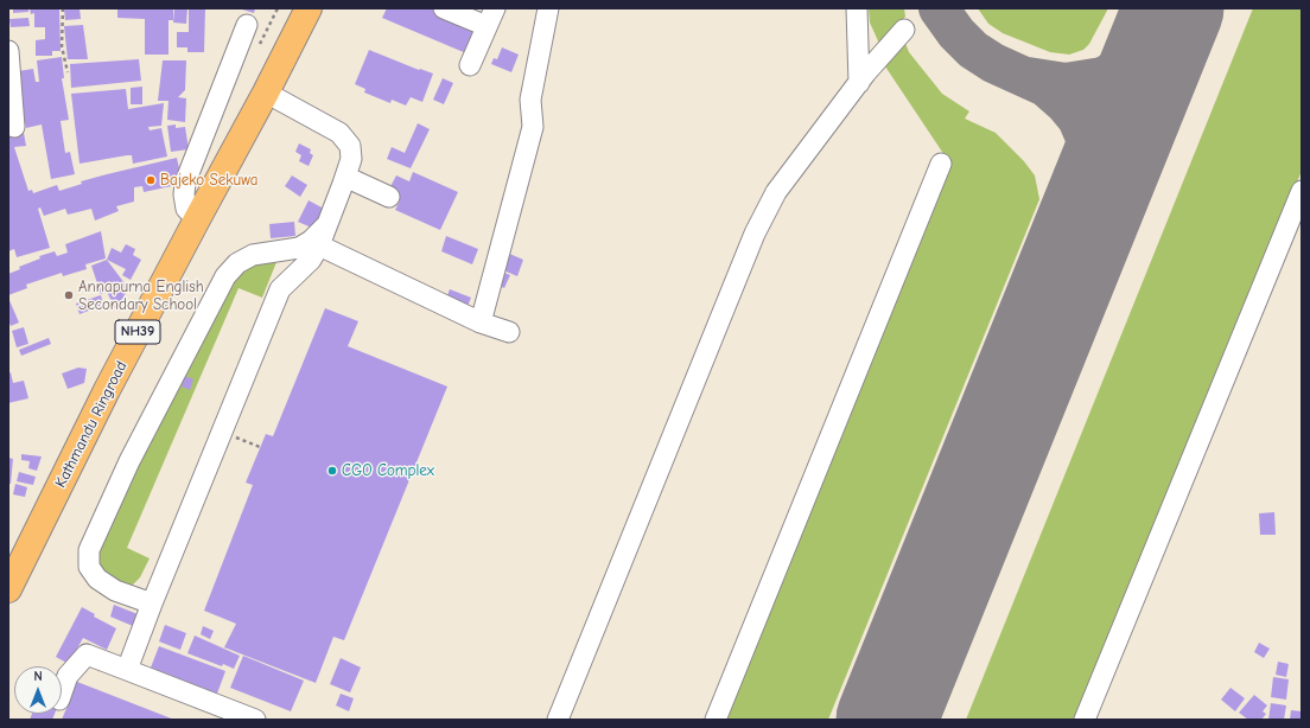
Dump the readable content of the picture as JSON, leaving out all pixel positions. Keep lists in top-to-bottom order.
{
  "streets": {
    "highway": ["NH39", "Kathmandu Ringroad"]
  },
  "places": ["Bajeko Sekuwa", "Annapurna English Secondary School", "CGO Complex"],
  "north": "top"
}
